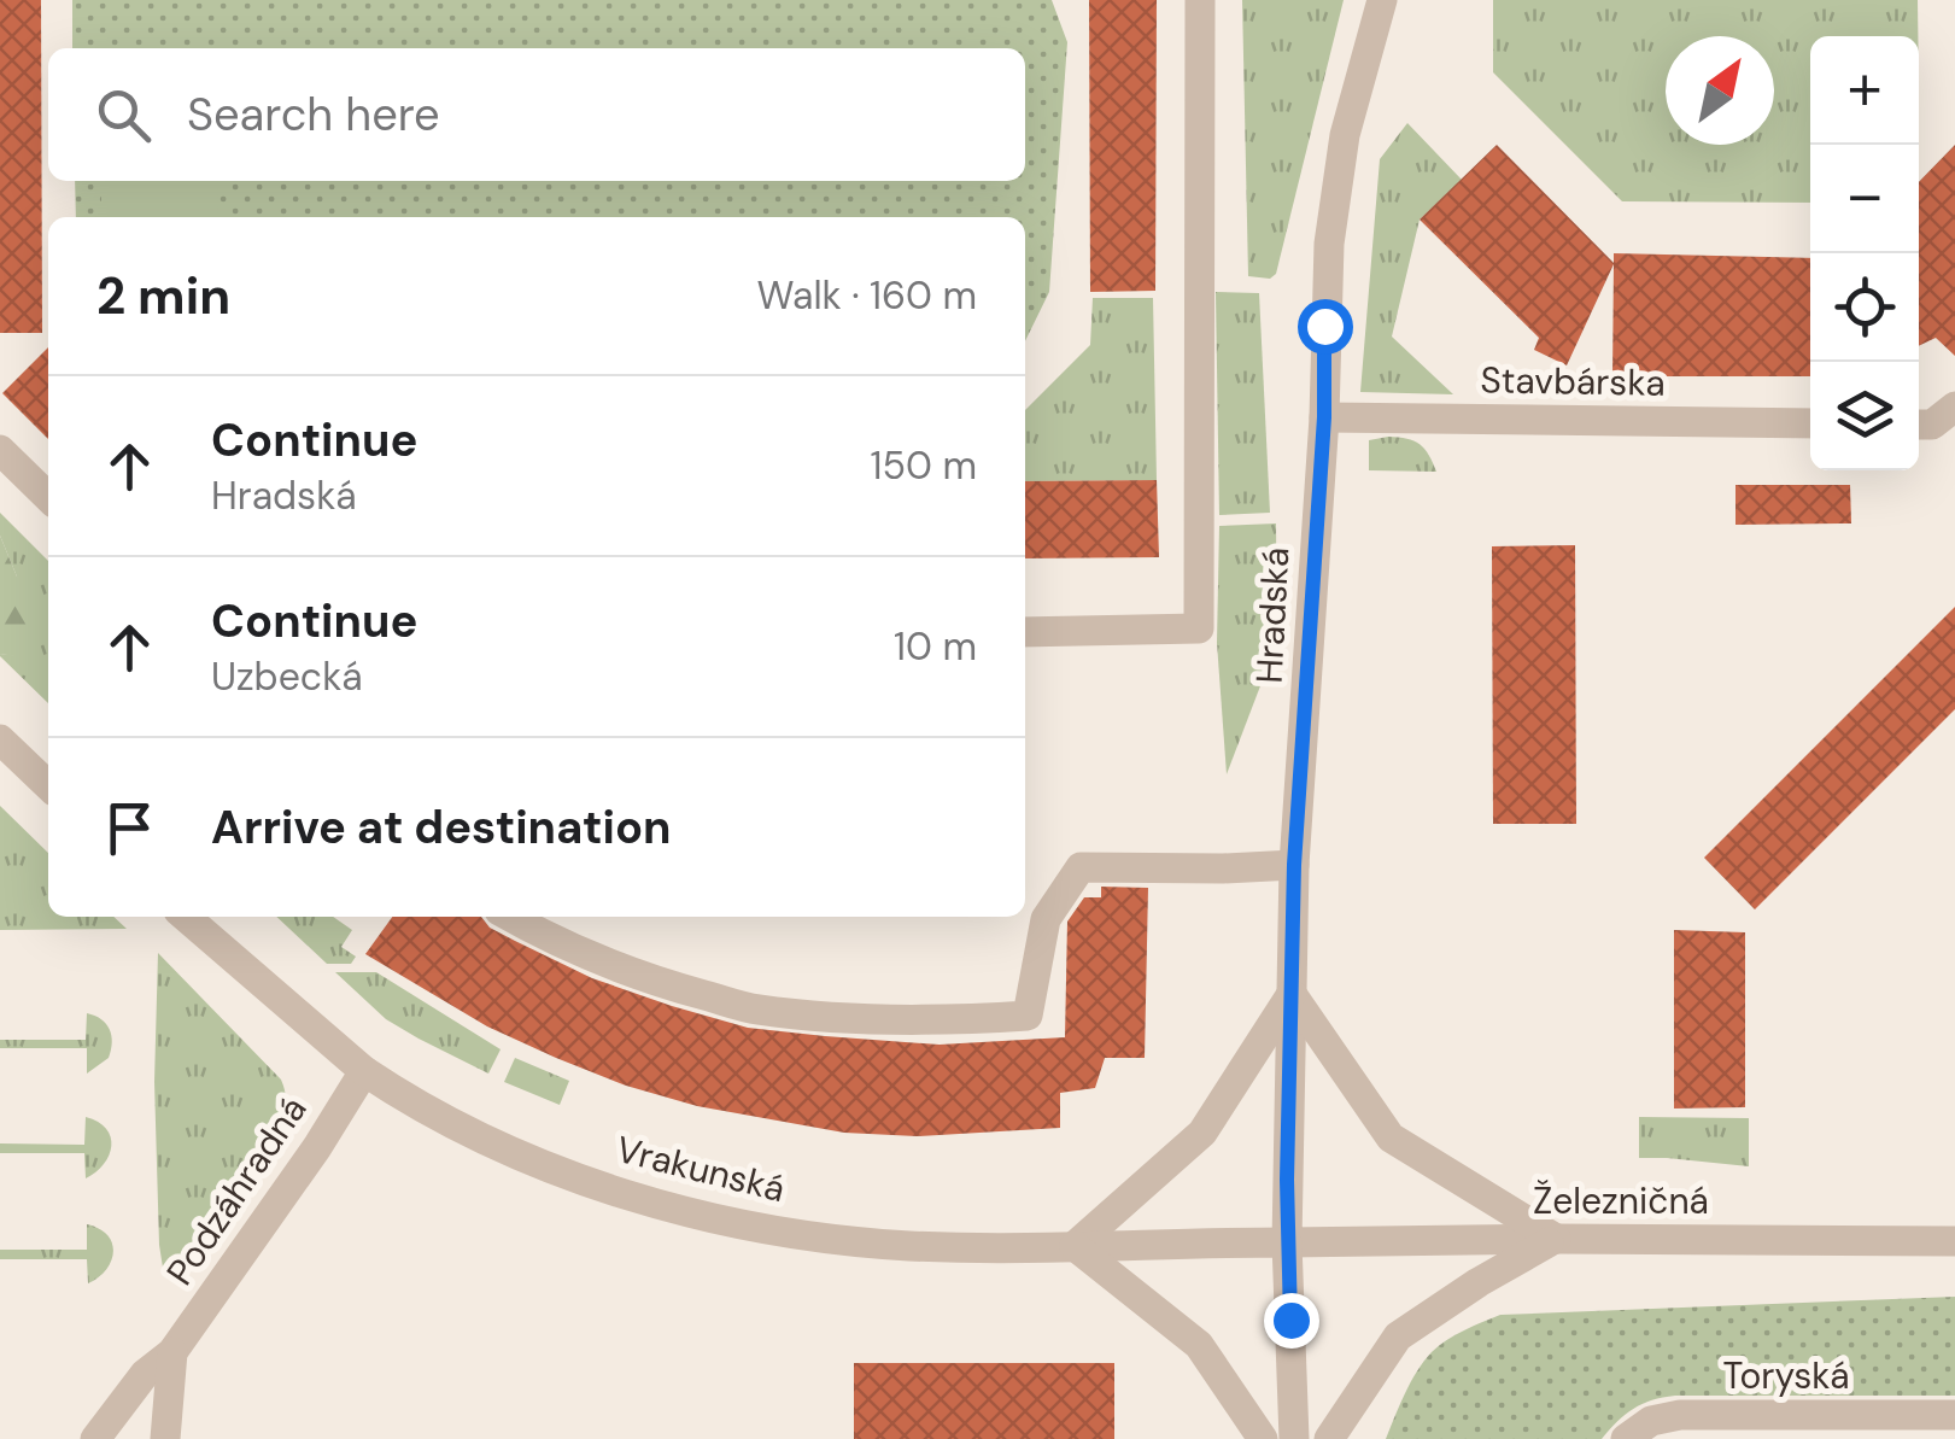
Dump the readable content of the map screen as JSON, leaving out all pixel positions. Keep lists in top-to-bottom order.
{
  "streets": {
    "street": [
      "Stavbárska",
      "Hradská",
      "Vrakunská",
      "Podzáhradná",
      "Železničná",
      "Toryská"
    ]
  },
  "crossings": [
    ["Stavbárska", "Hradská"],
    ["Hradská", "Vrakunská"],
    ["Hradská", "Železničná"],
    ["Vrakunská", "Podzáhradná"],
    ["Vrakunská", "Železničná"]
  ],
  "north": "top right",
  "page": {
    "map_buttons": ["+", "−"],
    "search": "Search here",
    "heading": ["2 min", "Walk · 160 m"],
    "list": [
      ["Continue", "Hradská", "150 m"],
      ["Continue", "Uzbecká", "10 m"],
      "Arrive at destination"
    ]
  }
}
